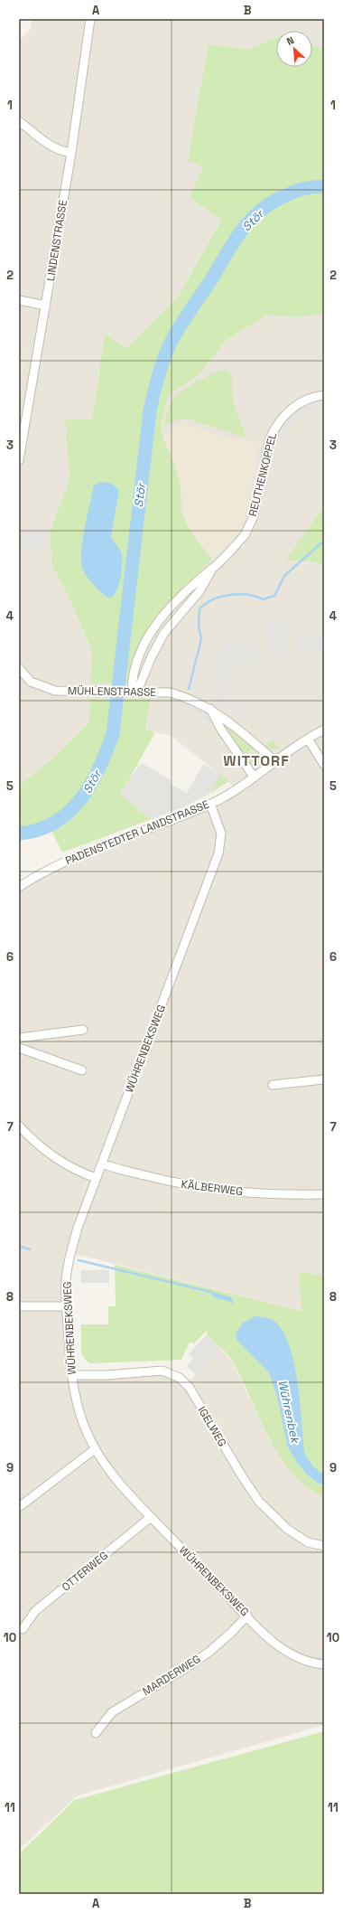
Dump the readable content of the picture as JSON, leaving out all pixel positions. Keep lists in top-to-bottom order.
{
  "streets": {
    "street": [
      "LINDENSTRASSE",
      "REUTHENKOPPEL",
      "MÜHLENSTRASSE",
      "PADENSTEDTER LANDSTRASSE",
      "WÜHRENBEKSWEG",
      "KÄLBERWEG",
      "IGELWEG",
      "OTTERWEG",
      "MARDERWEG"
    ]
  },
  "crossings": [
    ["REUTHENKOPPEL", "MÜHLENSTRASSE"],
    ["PADENSTEDTER LANDSTRASSE", "WÜHRENBEKSWEG"],
    ["WÜHRENBEKSWEG", "KÄLBERWEG"],
    ["WÜHRENBEKSWEG", "IGELWEG"],
    ["WÜHRENBEKSWEG", "OTTERWEG"],
    ["WÜHRENBEKSWEG", "MARDERWEG"]
  ],
  "districts": ["WITTORF"],
  "water": ["Stör", "Wührenbek"],
  "north": "top left",
  "grid": {
    "columns": ["A", "B"],
    "rows": [
      "1",
      "2",
      "3",
      "4",
      "5",
      "6",
      "7",
      "8",
      "9",
      "10",
      "11"
    ]
  }
}
